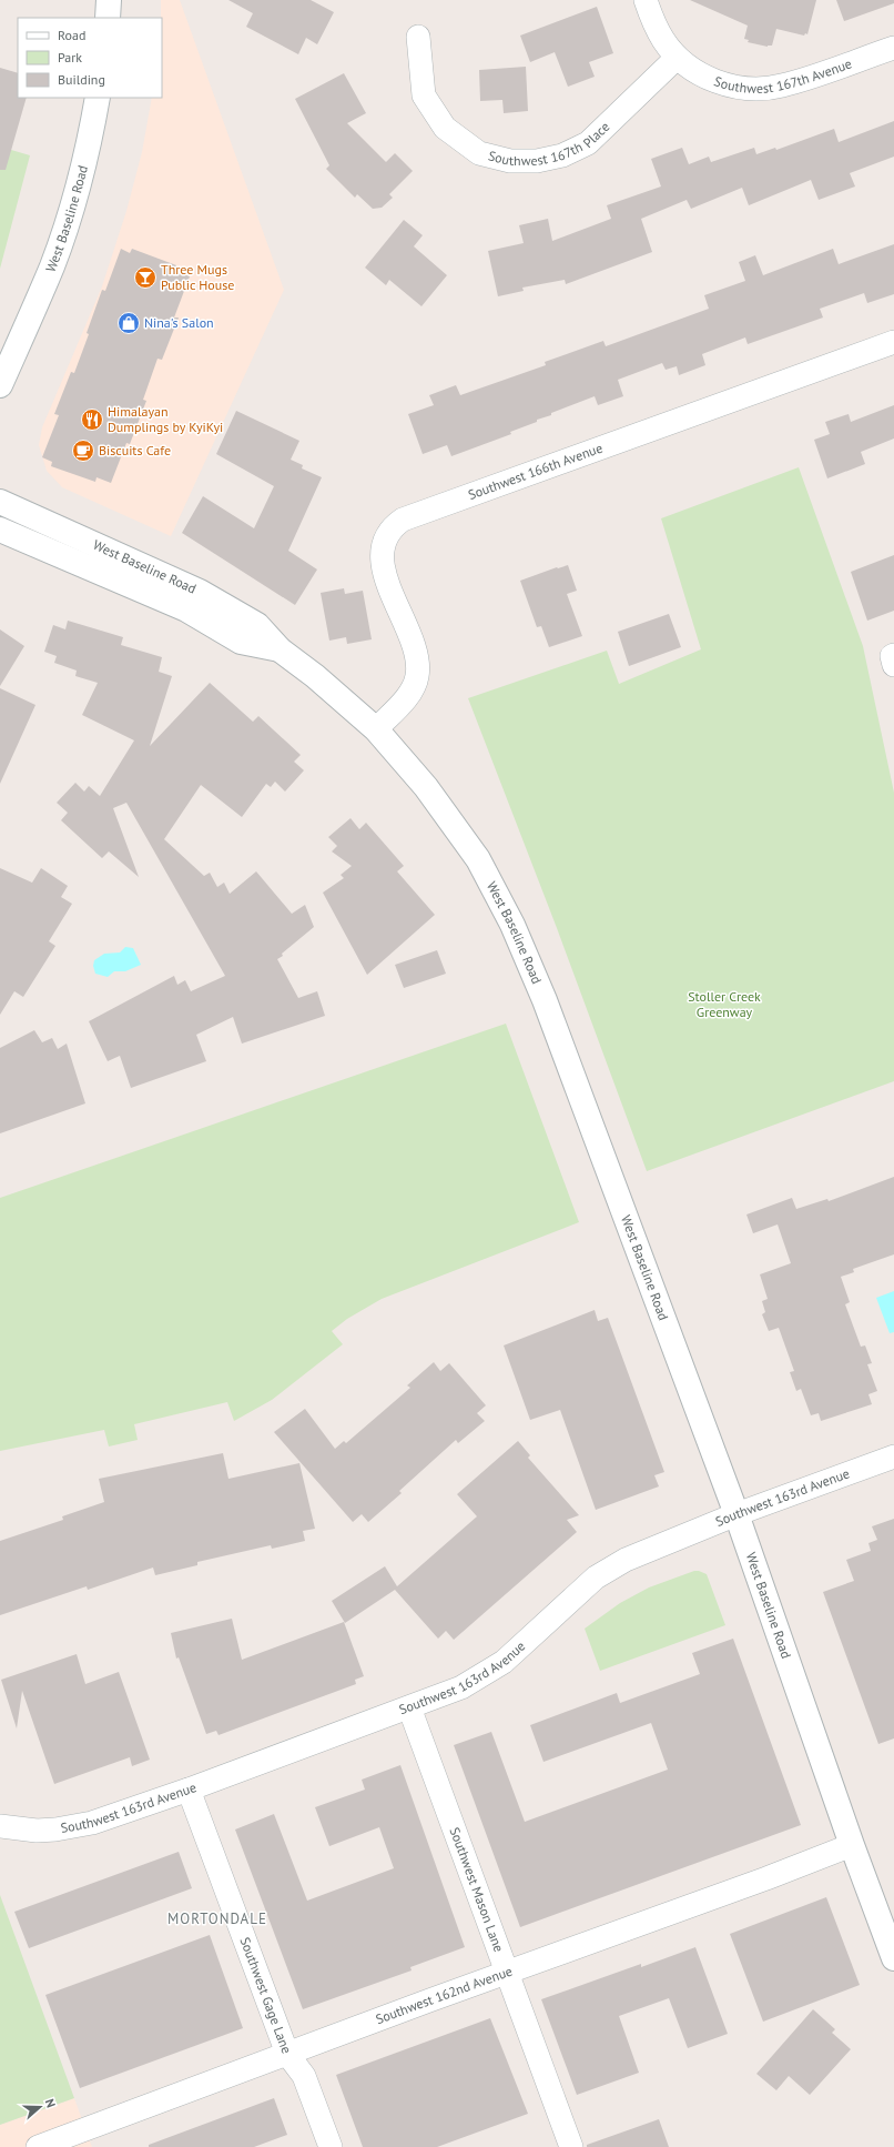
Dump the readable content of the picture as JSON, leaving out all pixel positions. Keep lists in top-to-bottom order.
{
  "streets": {
    "street": [
      "Southwest 167th Avenue",
      "Southwest 167th Place",
      "West Baseline Road",
      "Southwest 166th Avenue",
      "Southwest 163rd Avenue",
      "Southwest Mason Lane",
      "Southwest Gage Lane",
      "Southwest 162nd Avenue"
    ]
  },
  "crossings": [
    ["Southwest 167th Avenue", "Southwest 167th Place"],
    ["West Baseline Road", "Southwest 166th Avenue"],
    ["West Baseline Road", "Southwest 163rd Avenue"],
    ["West Baseline Road", "Southwest 162nd Avenue"],
    ["Southwest 163rd Avenue", "Southwest Mason Lane"],
    ["Southwest 163rd Avenue", "Southwest Gage Lane"],
    ["Southwest Mason Lane", "Southwest 162nd Avenue"],
    ["Southwest Gage Lane", "Southwest 162nd Avenue"]
  ],
  "districts": ["MORTONDALE"],
  "parks": ["Stoller Creek Greenway"],
  "places": {
    "bar": ["Three Mugs Public House"],
    "shop": ["Nina's Salon"],
    "restaurant": ["Himalayan Dumplings by KyiKyi"],
    "cafe": ["Biscuits Cafe"]
  },
  "legend": ["Road", "Park", "Building"],
  "north": "right"
}
